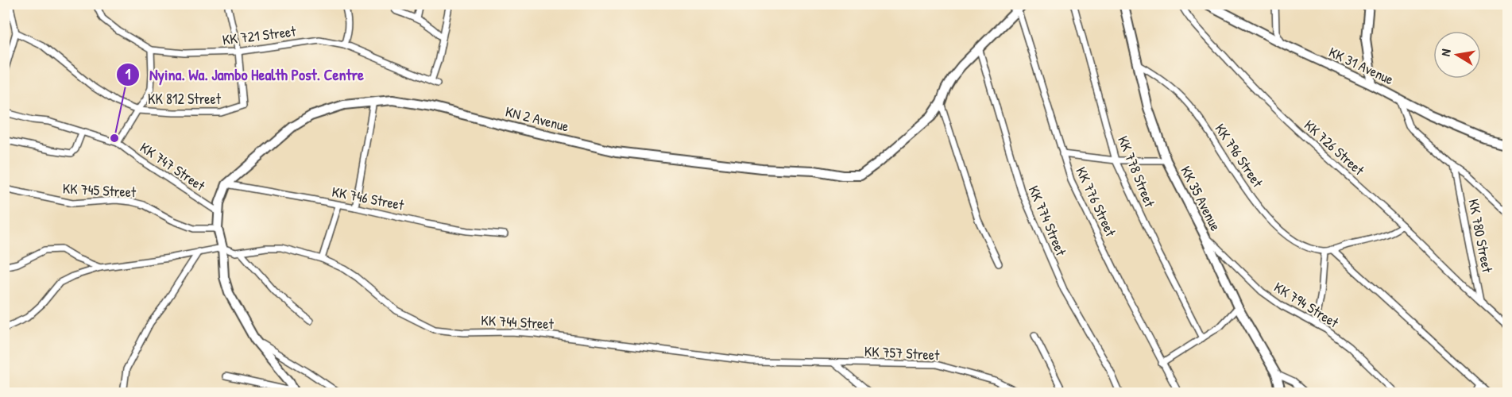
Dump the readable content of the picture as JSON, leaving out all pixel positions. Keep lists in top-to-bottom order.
{
  "streets": {
    "street": [
      "KK 721 Street",
      "KK 31 Avenue",
      "KK 812 Street",
      "KN 2 Avenue",
      "KK 726 Street",
      "KK 796 Street",
      "KK 747 Street",
      "KK 778 Street",
      "KK 745 Street",
      "KK 746 Street",
      "KK 35 Avenue",
      "KK 776 Street",
      "KK 774 Street",
      "KK 780 Street",
      "KK 794 Street",
      "KK 744 Street",
      "KK 757 Street"
    ]
  },
  "crossings": [
    ["KK 721 Street", "KK 812 Street"],
    ["KN 2 Avenue", "KK 746 Street"],
    ["KN 2 Avenue", "KK 776 Street"],
    ["KN 2 Avenue", "KK 774 Street"],
    ["KK 726 Street", "KK 780 Street"],
    ["KK 796 Street", "KK 35 Avenue"],
    ["KK 35 Avenue", "KK 794 Street"],
    ["KK 744 Street", "KK 757 Street"]
  ],
  "places": ["Nyina. Wa. Jambo Health Post. Centre"],
  "north": "left"
}
